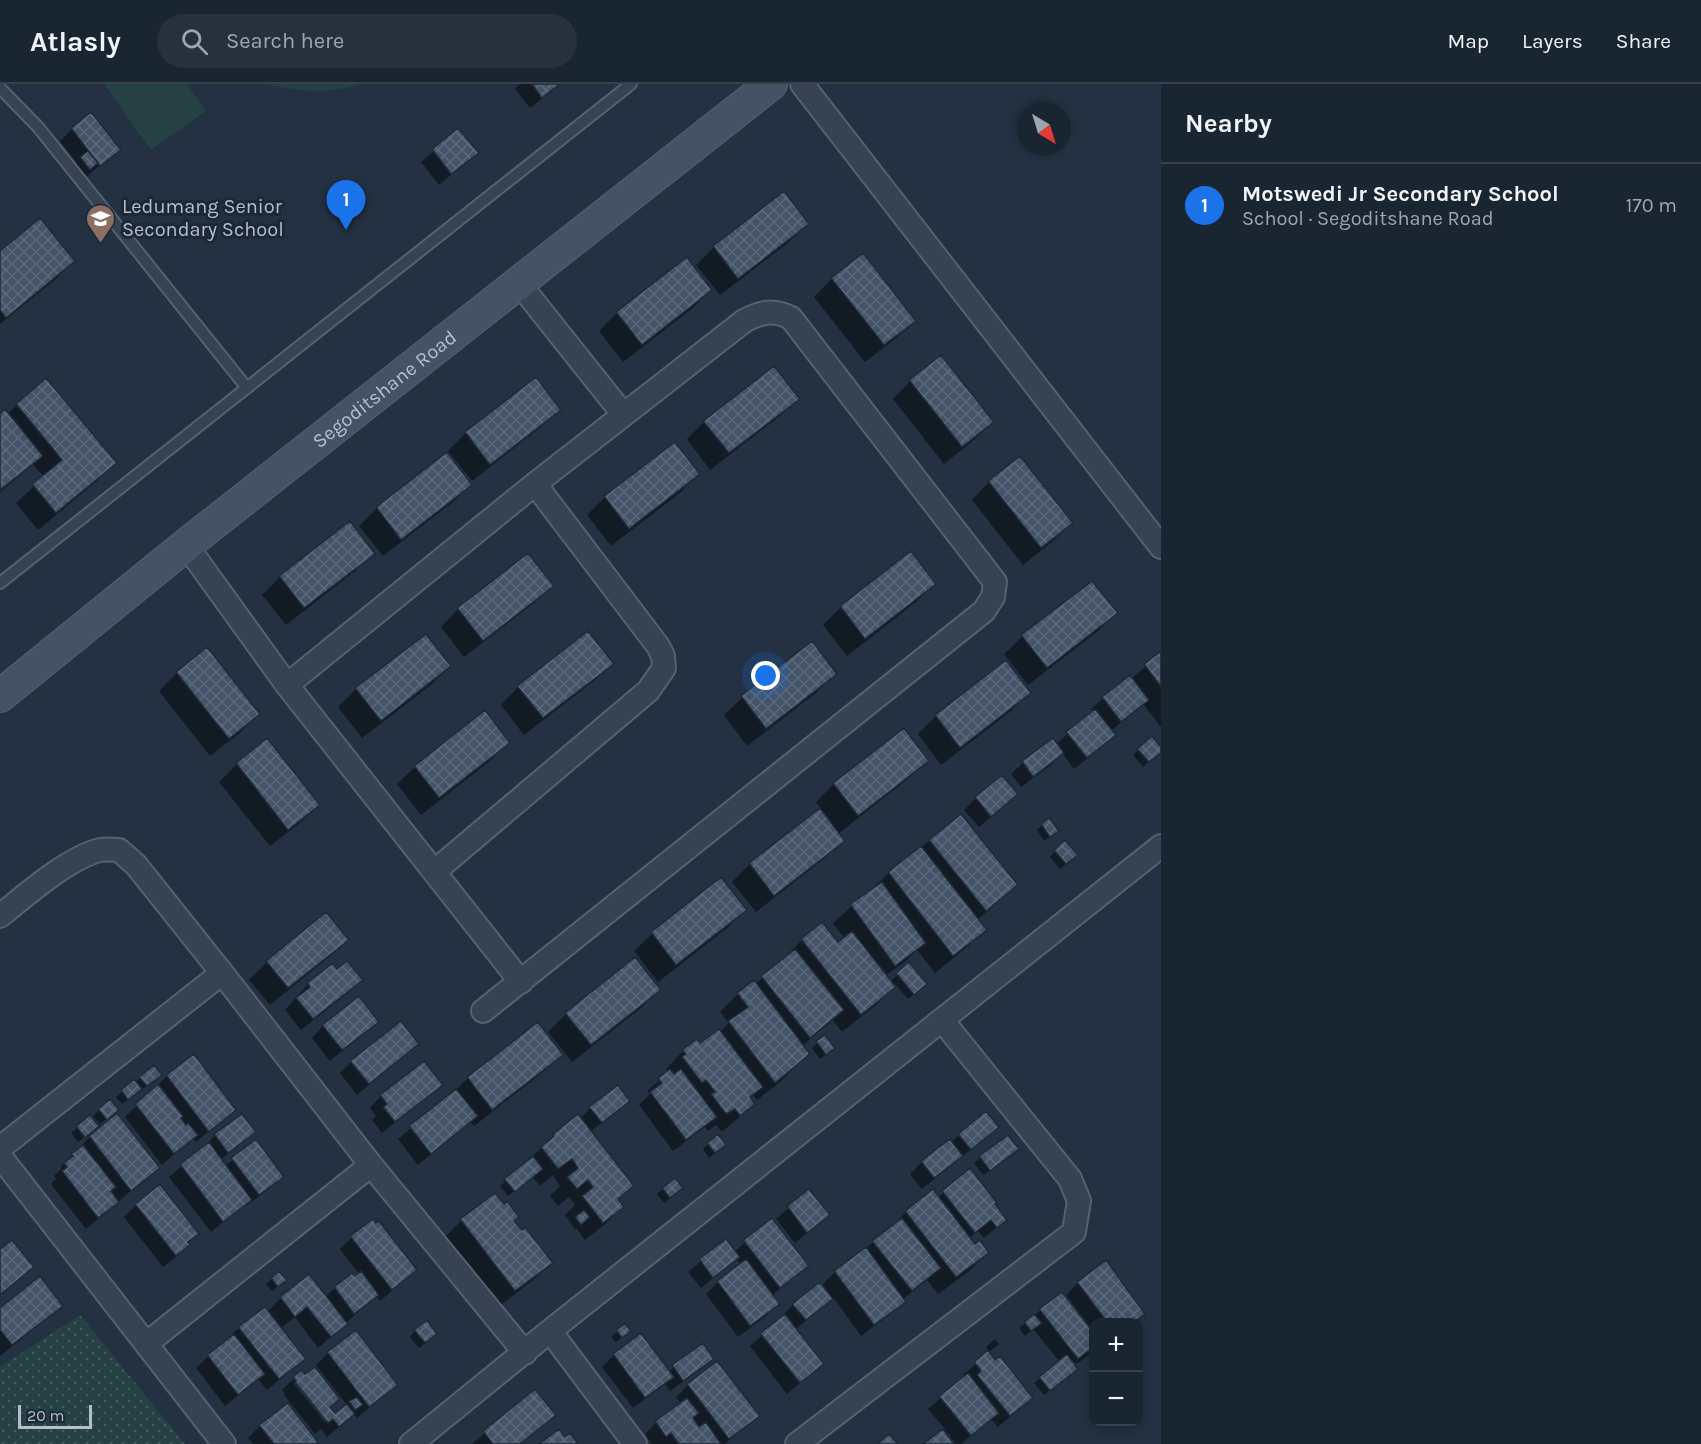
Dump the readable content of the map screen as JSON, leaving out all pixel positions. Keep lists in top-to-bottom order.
{
  "streets": {
    "street": ["Segoditshane Road"]
  },
  "places": {
    "school or university": ["Ledumang Senior Secondary School"]
  },
  "scale_bar": "20 m",
  "north": "bottom right",
  "page": {
    "header": "Atlasly",
    "search": "Search here",
    "nav": ["Map", "Layers", "Share"],
    "heading": "Nearby",
    "list": [
      {
        "mark": "1",
        "name": "Motswedi Jr Secondary School",
        "note": "School · Segoditshane Road",
        "value": "170 m"
      }
    ],
    "pins": "1",
    "map_buttons": ["+", "−"],
    "scale": "20 m"
  }
}
